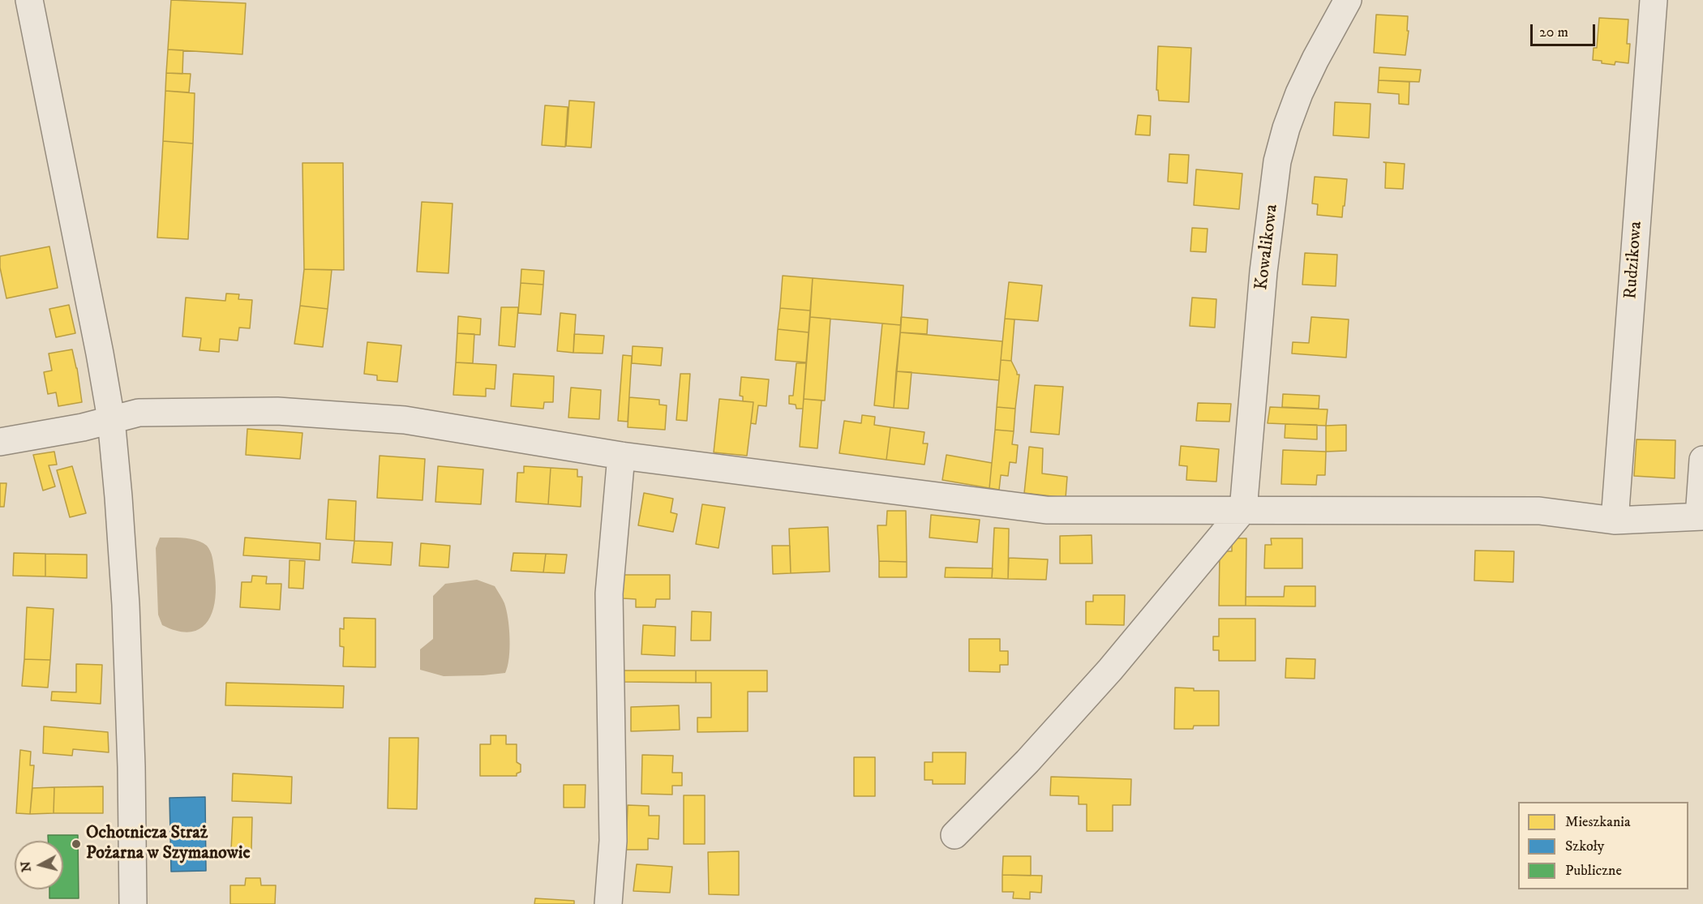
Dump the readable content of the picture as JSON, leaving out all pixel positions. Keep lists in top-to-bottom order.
{
  "streets": {
    "street": ["Kowalikowa", "Rudzikowa"]
  },
  "places": ["Ochotnicza Straż Pożarna w Szymanowie"],
  "legend": ["Mieszkania", "Szkoły", "Publiczne"],
  "scale_bar": "20 m",
  "north": "left"
}
